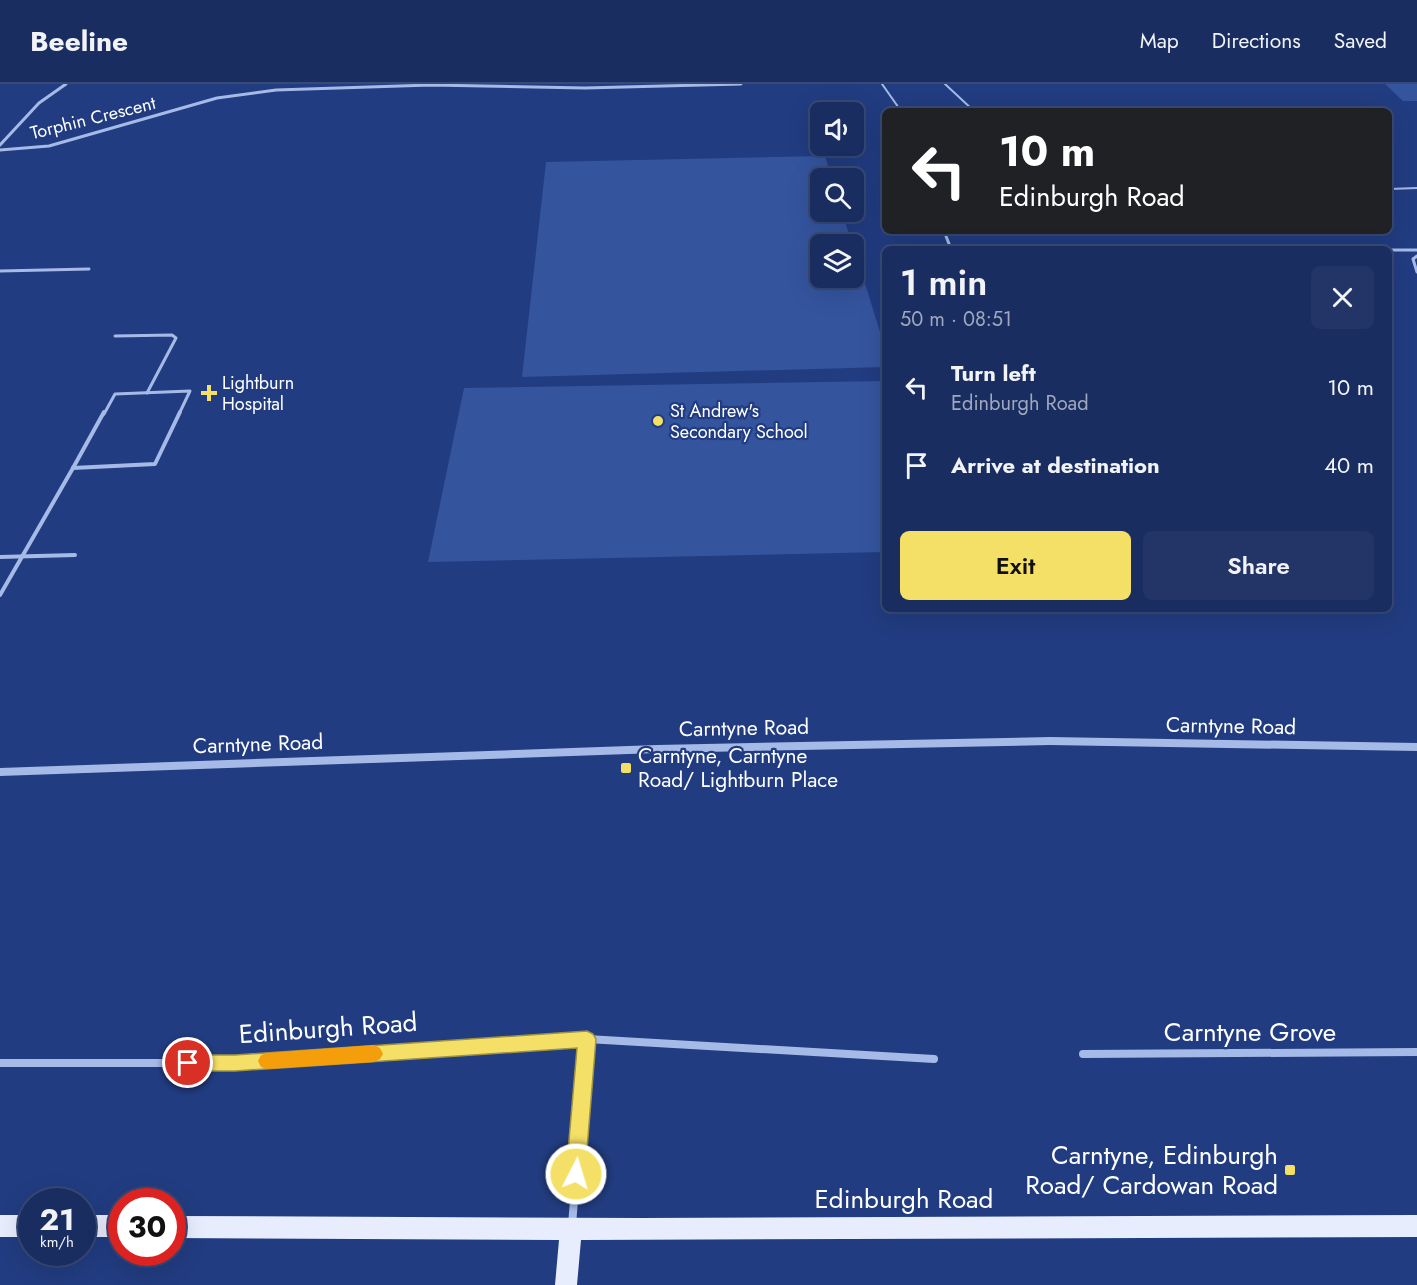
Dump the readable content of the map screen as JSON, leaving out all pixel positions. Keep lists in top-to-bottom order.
{
  "streets": {
    "main road": ["Edinburgh Road"],
    "street": ["Torphin Crescent", "Carntyne Road", "Carntyne Grove"]
  },
  "places": {
    "health": ["Lightburn Hospital"],
    "other": ["St Andrew's Secondary School"],
    "transit": ["Carntyne, Carntyne Road/ Lightburn Place", "Carntyne, Edinburgh Road/ Cardowan Road"]
  },
  "page": {
    "header": "Beeline",
    "nav": ["Map", "Directions", "Saved"],
    "turn": ["10 m", "Edinburgh Road"],
    "heading": ["1 min", "50 m · 08:51"],
    "list": [
      {
        "name": "Turn left",
        "note": "Edinburgh Road",
        "value": "10 m"
      },
      {
        "name": "Arrive at destination",
        "value": "40 m"
      }
    ],
    "buttons": ["Exit", "Share"],
    "speed": "21 km/h",
    "limit": "30"
  }
}
